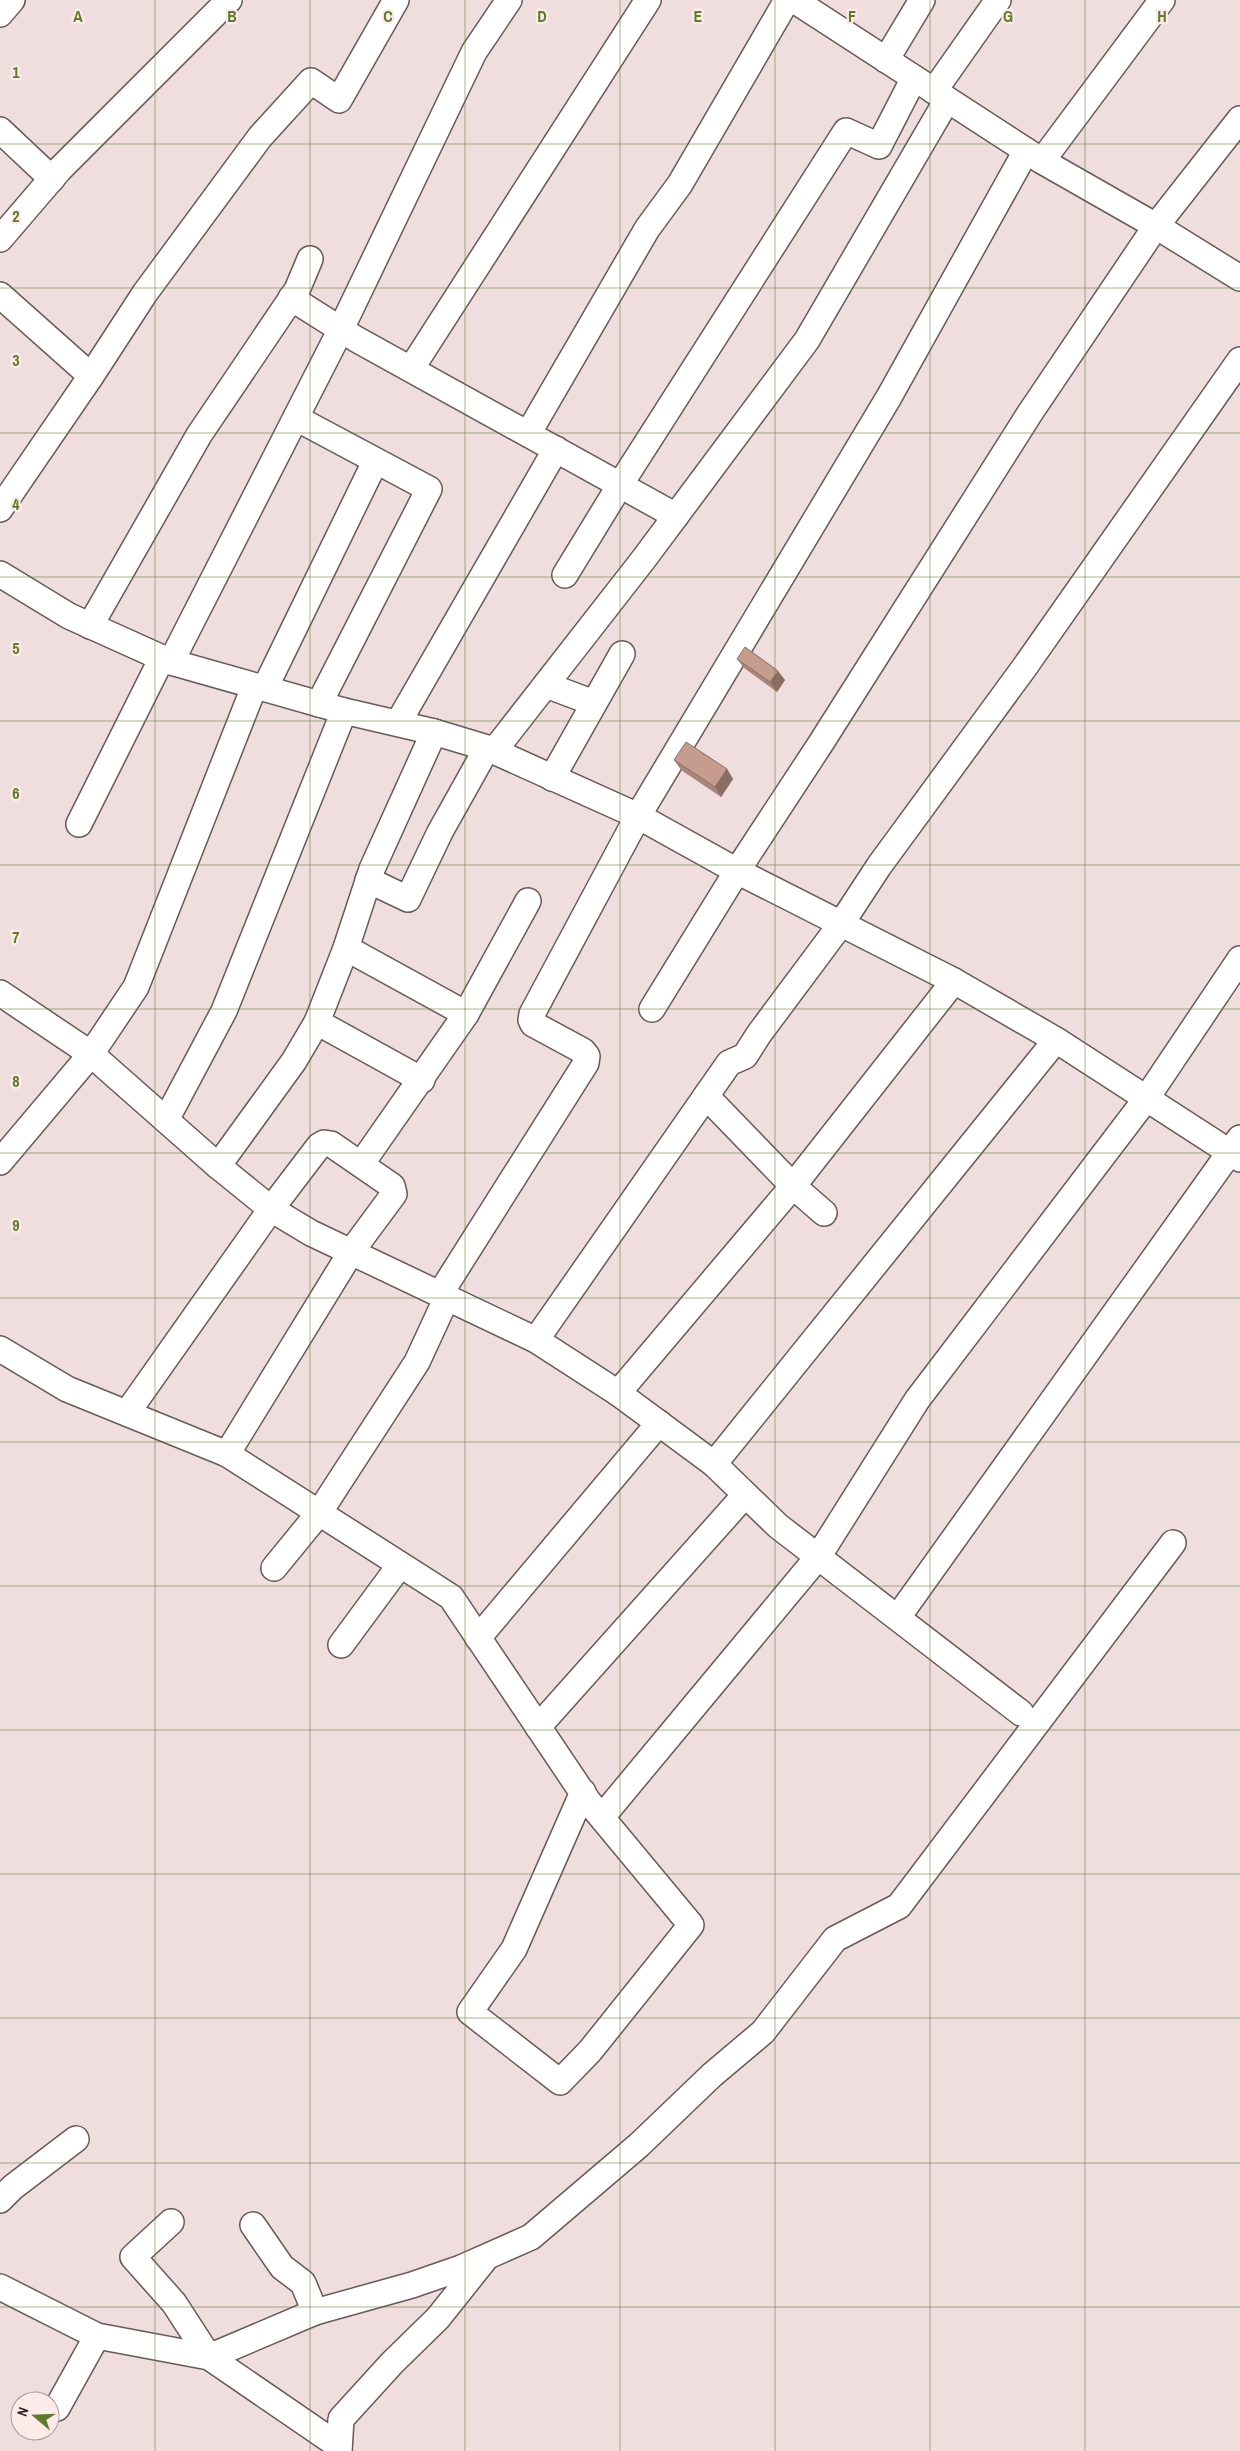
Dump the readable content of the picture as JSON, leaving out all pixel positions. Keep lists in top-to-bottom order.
{
  "north": "left",
  "grid": {
    "columns": [
      "A",
      "B",
      "C",
      "D",
      "E",
      "F",
      "G",
      "H"
    ],
    "rows": [
      "1",
      "2",
      "3",
      "4",
      "5",
      "6",
      "7",
      "8",
      "9"
    ]
  }
}
